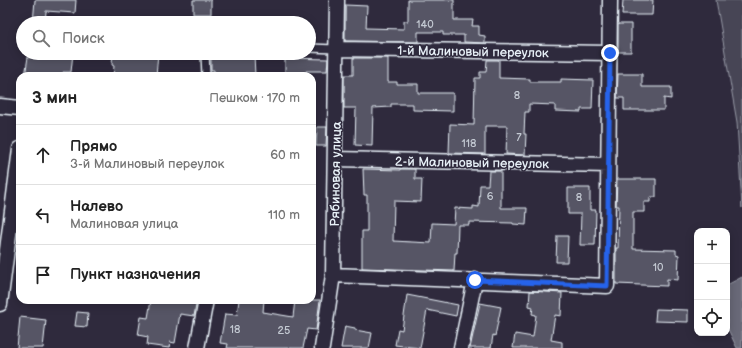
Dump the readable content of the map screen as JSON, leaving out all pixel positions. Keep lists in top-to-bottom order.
{
  "streets": {
    "street": ["1-й Малиновый переулок", "2-й Малиновый переулок", "Рябиновая улица"]
  },
  "crossings": [
    ["1-й Малиновый переулок", "Рябиновая улица"],
    ["2-й Малиновый переулок", "Рябиновая улица"]
  ],
  "house_numbers": [
    "140",
    "8",
    "7",
    "118",
    "6",
    "8",
    "10",
    "18",
    "25"
  ],
  "page": {
    "search": "Поиск",
    "heading": ["3 мин", "Пешком · 170 m"],
    "list": [
      ["Прямо", "3-й Малиновый переулок", "60 m"],
      ["Налево", "Малиновая улица", "110 m"],
      "Пункт назначения"
    ],
    "map_buttons": ["+", "−"]
  }
}
